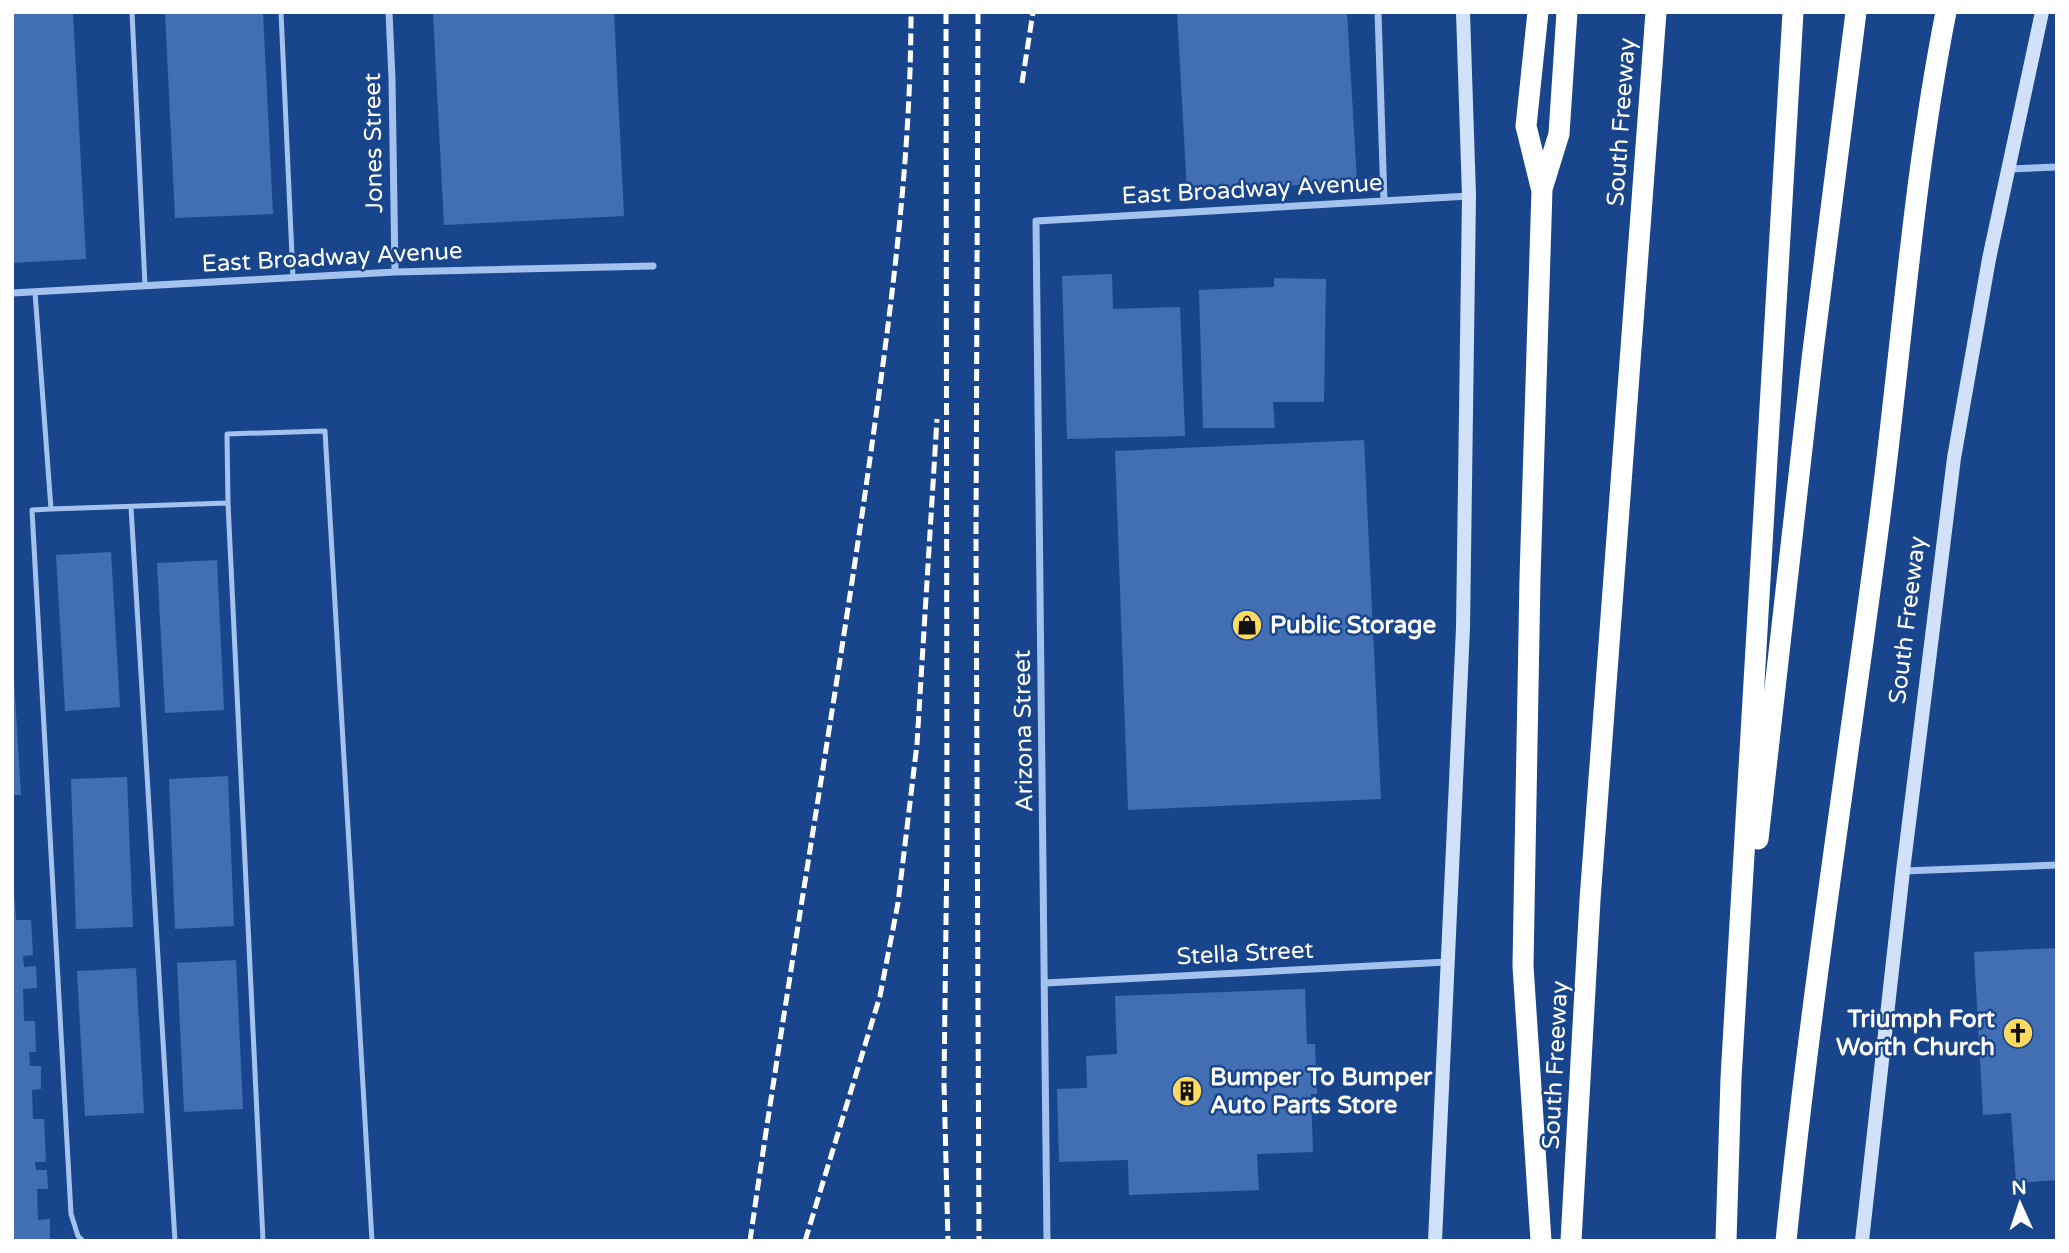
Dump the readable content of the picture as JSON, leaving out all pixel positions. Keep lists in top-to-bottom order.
{
  "streets": {
    "highway": ["South Freeway"],
    "street": [
      "Jones Street",
      "East Broadway Avenue",
      "Arizona Street",
      "Stella Street"
    ]
  },
  "crossings": [
    ["Jones Street", "East Broadway Avenue"],
    ["East Broadway Avenue", "Arizona Street"],
    ["Arizona Street", "Stella Street"]
  ],
  "places": {
    "shop": ["Public Storage"],
    "church": ["Triumph Fort Worth Church"],
    "building": ["Bumper To Bumper Auto Parts Store"]
  },
  "north": "top"
}
